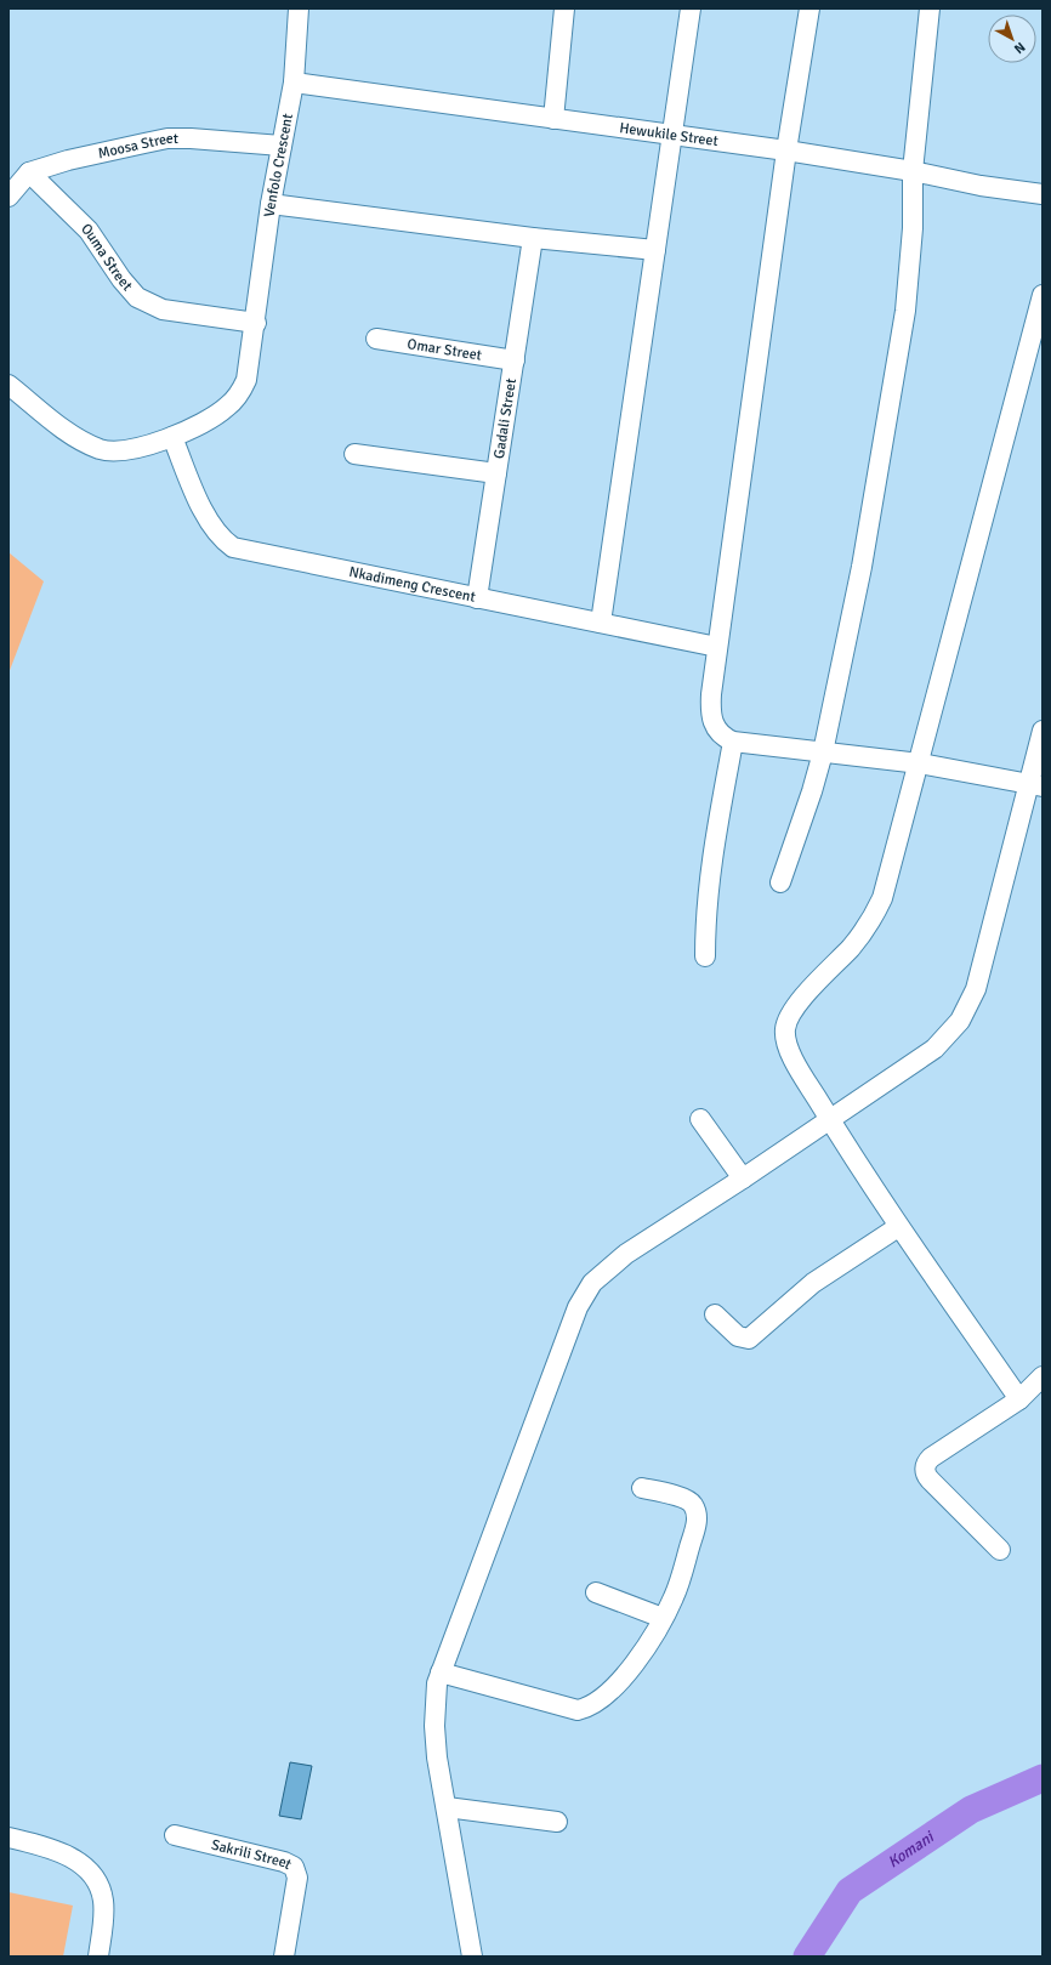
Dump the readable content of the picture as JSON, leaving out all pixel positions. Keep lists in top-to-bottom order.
{
  "streets": {
    "street": [
      "Hewukile Street",
      "Moosa Street",
      "Venfolo Crescent",
      "Ouma Street",
      "Omar Street",
      "Gadali Street",
      "Nkadimeng Crescent",
      "Sakrili Street"
    ]
  },
  "crossings": [
    ["Hewukile Street", "Venfolo Crescent"],
    ["Moosa Street", "Venfolo Crescent"],
    ["Moosa Street", "Ouma Street"],
    ["Venfolo Crescent", "Ouma Street"],
    ["Venfolo Crescent", "Nkadimeng Crescent"],
    ["Omar Street", "Gadali Street"],
    ["Gadali Street", "Nkadimeng Crescent"]
  ],
  "water": ["Komani"],
  "north": "bottom right"
}
